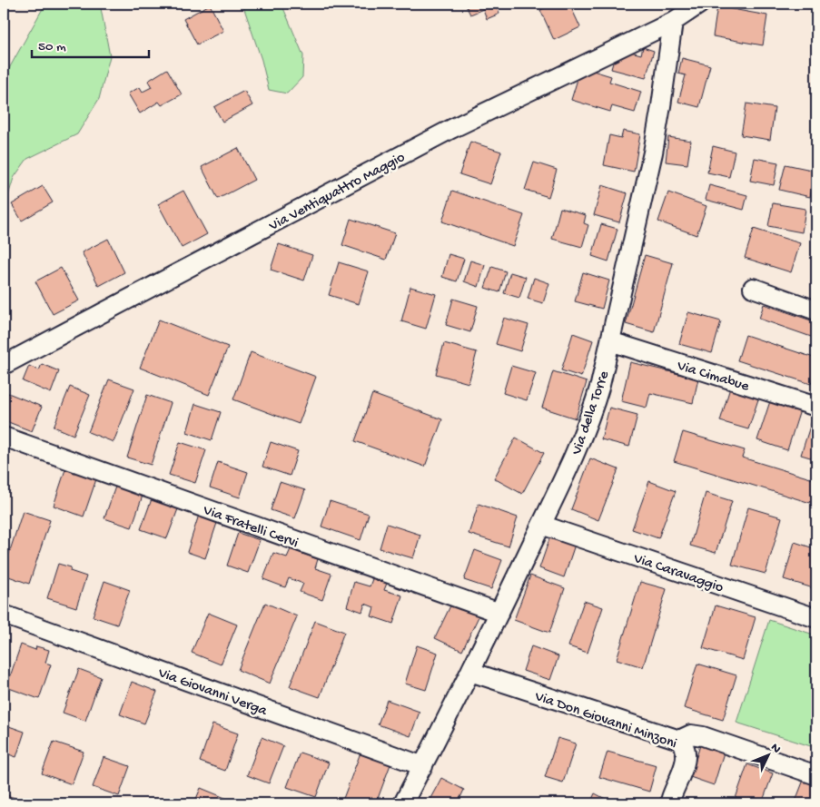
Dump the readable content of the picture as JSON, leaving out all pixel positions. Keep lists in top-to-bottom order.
{
  "streets": {
    "street": [
      "Via Ventiquattro Maggio",
      "Via Cimabue",
      "Via della Torre",
      "Via Fratelli Cervi",
      "Via Caravaggio",
      "Via Giovanni Verga",
      "Via Don Giovanni Minzoni"
    ]
  },
  "crossings": [
    ["Via Ventiquattro Maggio", "Via della Torre"],
    ["Via Cimabue", "Via della Torre"],
    ["Via della Torre", "Via Fratelli Cervi"],
    ["Via della Torre", "Via Caravaggio"],
    ["Via della Torre", "Via Giovanni Verga"],
    ["Via della Torre", "Via Don Giovanni Minzoni"]
  ],
  "scale_bar": "50 m",
  "north": "top right"
}
